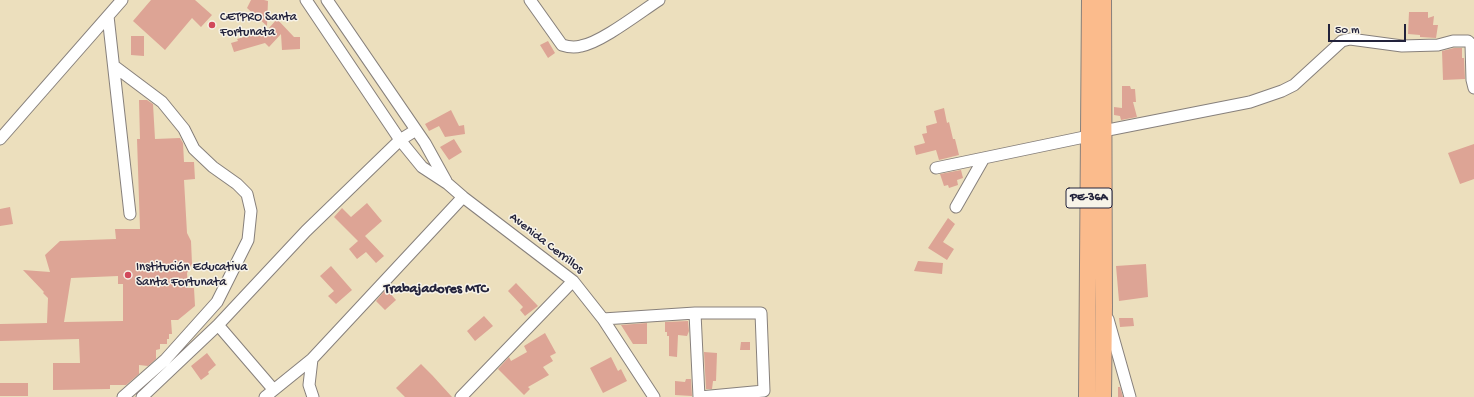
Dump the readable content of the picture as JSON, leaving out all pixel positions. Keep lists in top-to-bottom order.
{
  "streets": {
    "highway": ["PE-36A"],
    "street": ["Avenida Cerrillos"]
  },
  "districts": ["Trabajadores MTC"],
  "places": ["CETPRO Santa Fortunata", "Institución Educativa Santa Fortunata"],
  "scale_bar": "50 m"
}
